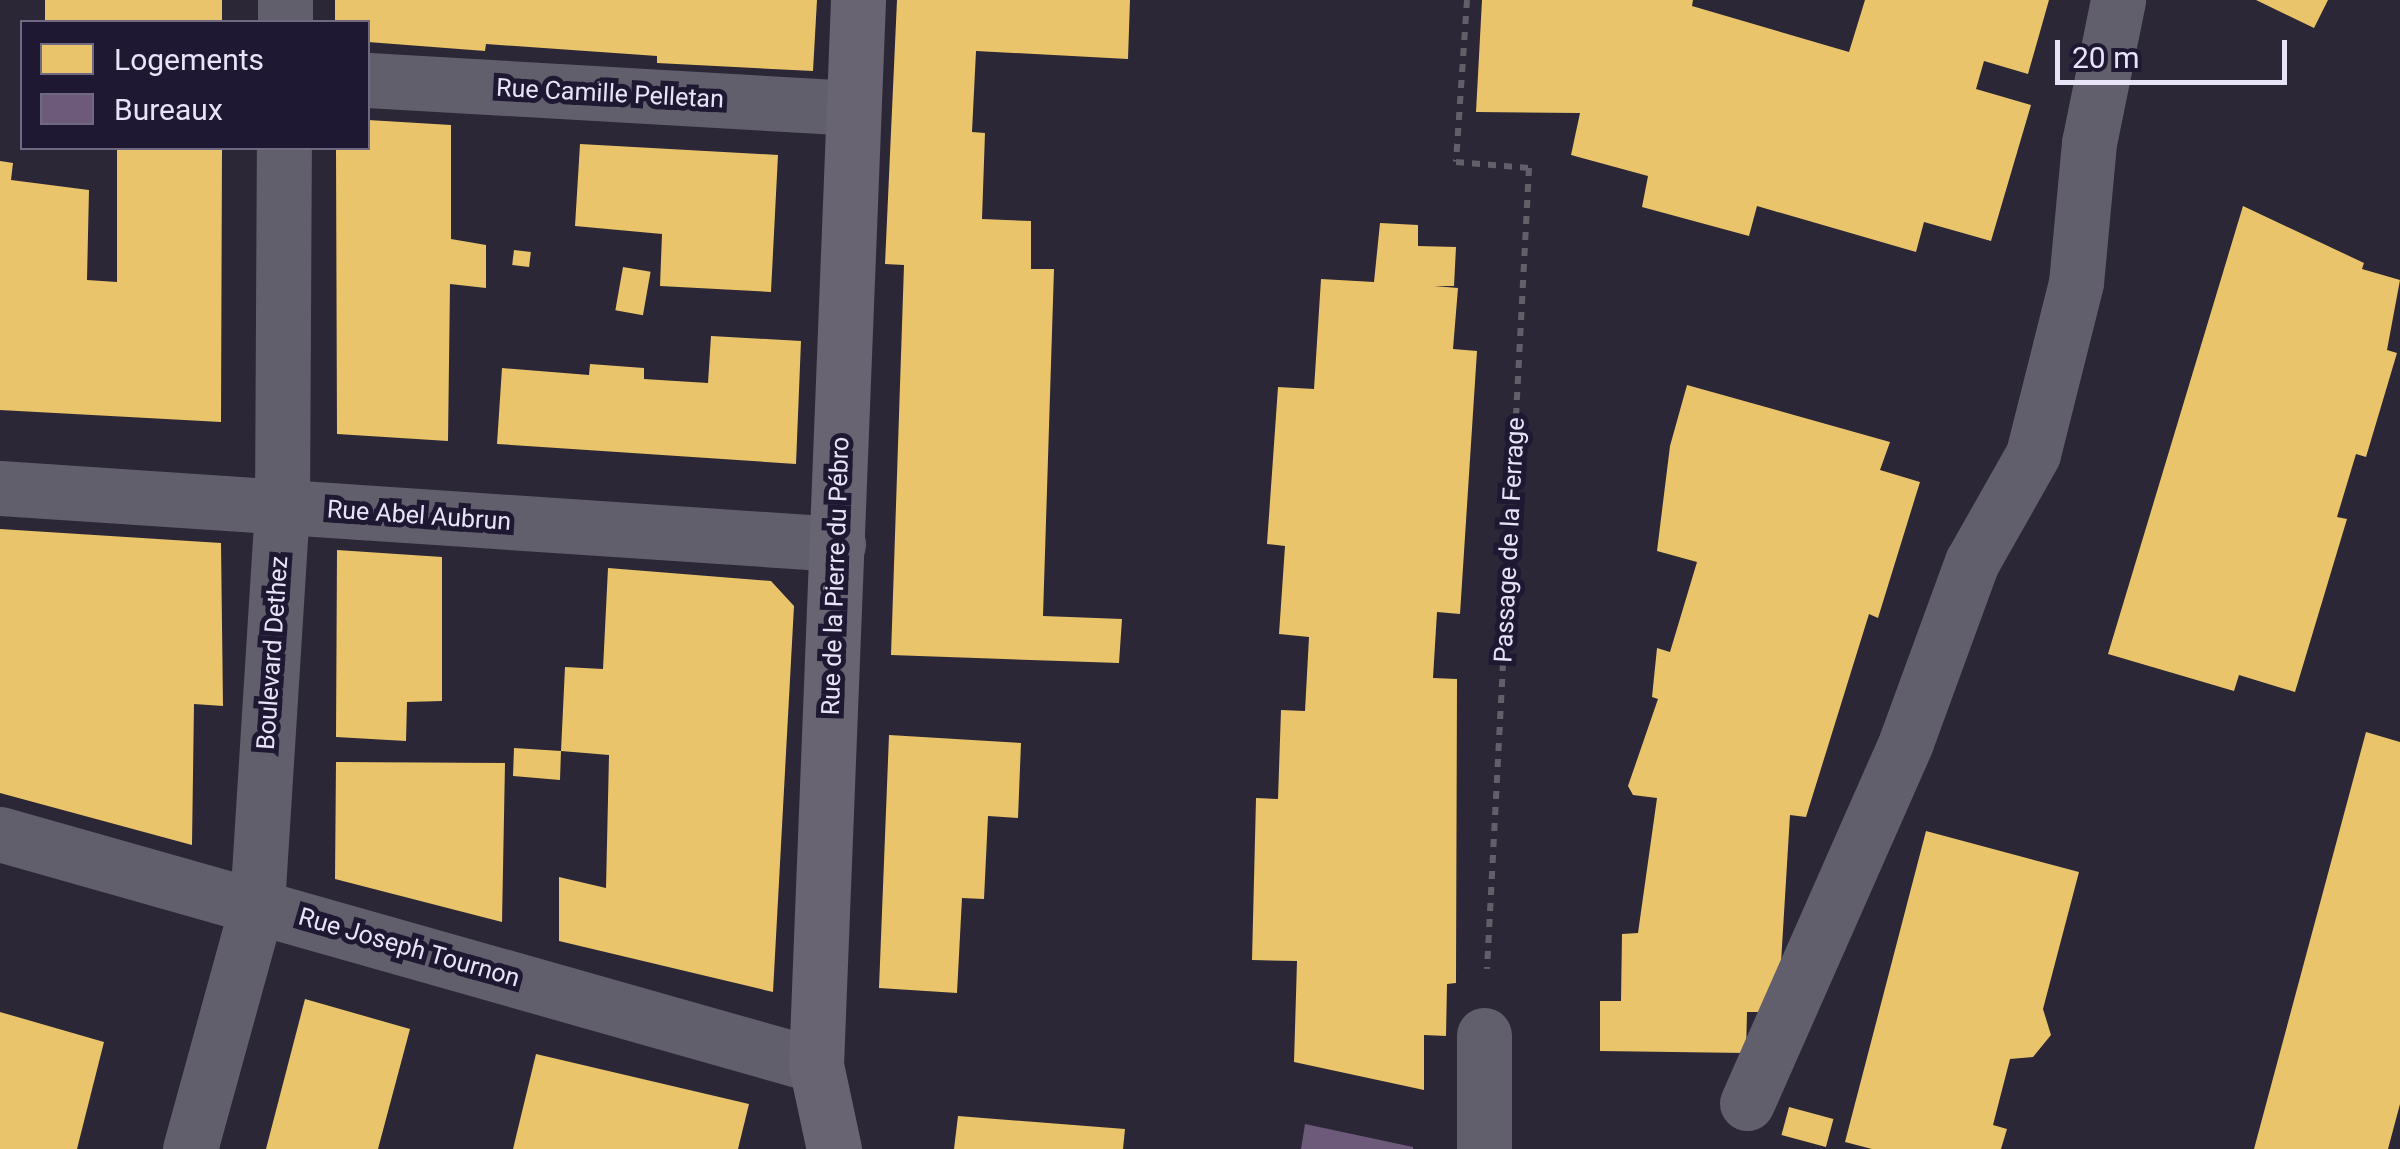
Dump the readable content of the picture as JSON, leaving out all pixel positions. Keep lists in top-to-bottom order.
{
  "streets": {
    "street": [
      "Rue Camille Pelletan",
      "Rue Abel Aubrun",
      "Rue de la Pierre du Pébro",
      "Boulevard Dethez",
      "Rue Joseph Tournon"
    ],
    "path": ["Passage de la Ferrage"]
  },
  "crossings": [
    ["Rue Camille Pelletan", "Rue de la Pierre du Pébro"],
    ["Rue Abel Aubrun", "Rue de la Pierre du Pébro"],
    ["Rue Abel Aubrun", "Boulevard Dethez"],
    ["Rue de la Pierre du Pébro", "Rue Joseph Tournon"],
    ["Boulevard Dethez", "Rue Joseph Tournon"]
  ],
  "legend": ["Logements", "Bureaux"],
  "scale_bar": "20 m"
}
